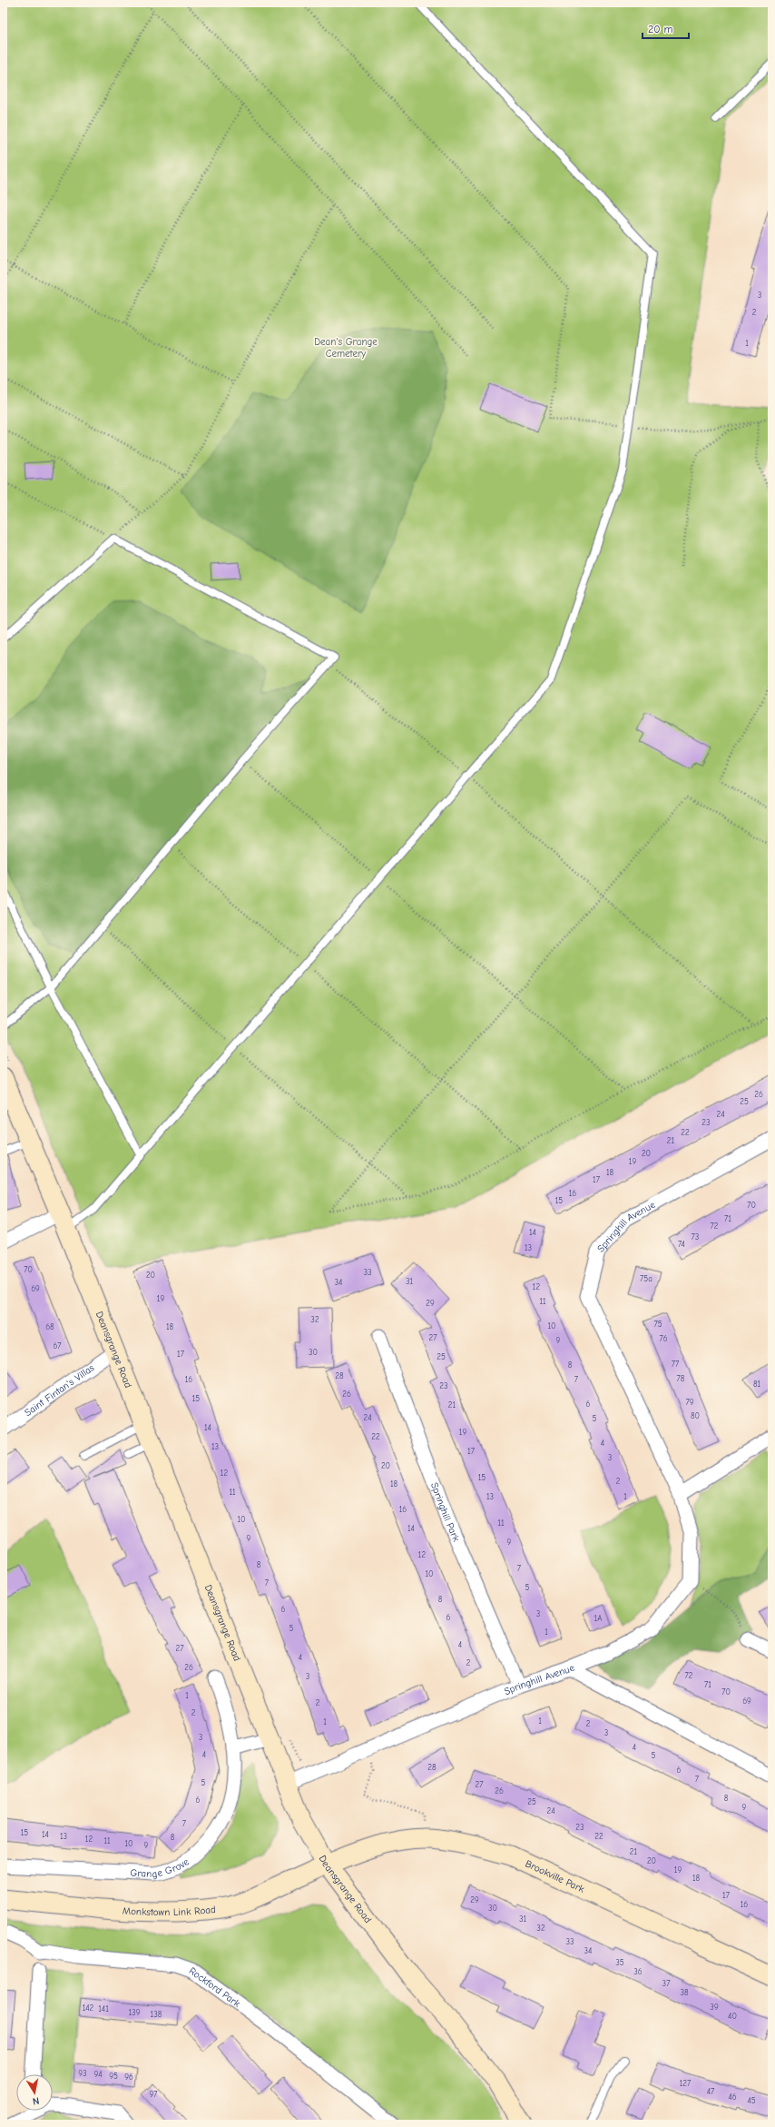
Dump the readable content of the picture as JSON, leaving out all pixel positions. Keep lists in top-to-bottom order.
{
  "streets": {
    "main road": ["Deansgrange Road", "Brookville Park", "Monkstown Link Road"],
    "street": [
      "Springhill Avenue",
      "Saint Fintan's Villas",
      "Springhill Park",
      "Grange Grove",
      "Rockford Park"
    ]
  },
  "crossings": [
    ["Springhill Avenue", "Deansgrange Road"],
    ["Springhill Avenue", "Springhill Park"],
    ["Deansgrange Road", "Saint Fintan's Villas"],
    ["Deansgrange Road", "Brookville Park"],
    ["Deansgrange Road", "Monkstown Link Road"],
    ["Brookville Park", "Monkstown Link Road"]
  ],
  "parks": ["Dean's Grange Cemetery"],
  "house_numbers": [
    "3",
    "2",
    "1",
    "26",
    "25",
    "24",
    "23",
    "22",
    "21",
    "20",
    "19",
    "18",
    "17",
    "16",
    "15",
    "70",
    "71",
    "72",
    "14",
    "73",
    "74",
    "13",
    "70",
    "33",
    "20",
    "75a",
    "31",
    "34",
    "12",
    "69",
    "19",
    "11",
    "29",
    "32",
    "75",
    "10",
    "68",
    "18",
    "27",
    "76",
    "9",
    "67",
    "30",
    "17",
    "25",
    "77",
    "8",
    "28",
    "78",
    "16",
    "7",
    "81",
    "23",
    "26",
    "15",
    "79",
    "6",
    "21",
    "80",
    "24",
    "5",
    "14",
    "19",
    "22",
    "4",
    "13",
    "17",
    "3",
    "20",
    "12",
    "15",
    "2",
    "18",
    "11",
    "13",
    "1",
    "16",
    "10",
    "11",
    "14",
    "9",
    "9",
    "12",
    "8",
    "7",
    "10",
    "7",
    "5",
    "8",
    "6",
    "3",
    "6",
    "1A",
    "5",
    "1",
    "4",
    "27",
    "4",
    "2",
    "26",
    "72",
    "3",
    "71",
    "70",
    "1",
    "69",
    "2",
    "2",
    "1",
    "1",
    "2",
    "3",
    "3",
    "4",
    "4",
    "5",
    "28",
    "6",
    "7",
    "5",
    "27",
    "26",
    "8",
    "6",
    "25",
    "9",
    "24",
    "7",
    "23",
    "15",
    "14",
    "13",
    "22",
    "8",
    "12",
    "11",
    "10",
    "9",
    "21",
    "20",
    "19",
    "18",
    "17",
    "29",
    "16",
    "30",
    "31",
    "32",
    "33",
    "34",
    "35",
    "36",
    "37",
    "38",
    "39",
    "142",
    "141",
    "139",
    "138",
    "40",
    "93",
    "94",
    "95",
    "96",
    "127",
    "47",
    "97",
    "46",
    "45"
  ],
  "scale_bar": "20 m",
  "north": "bottom"
}
